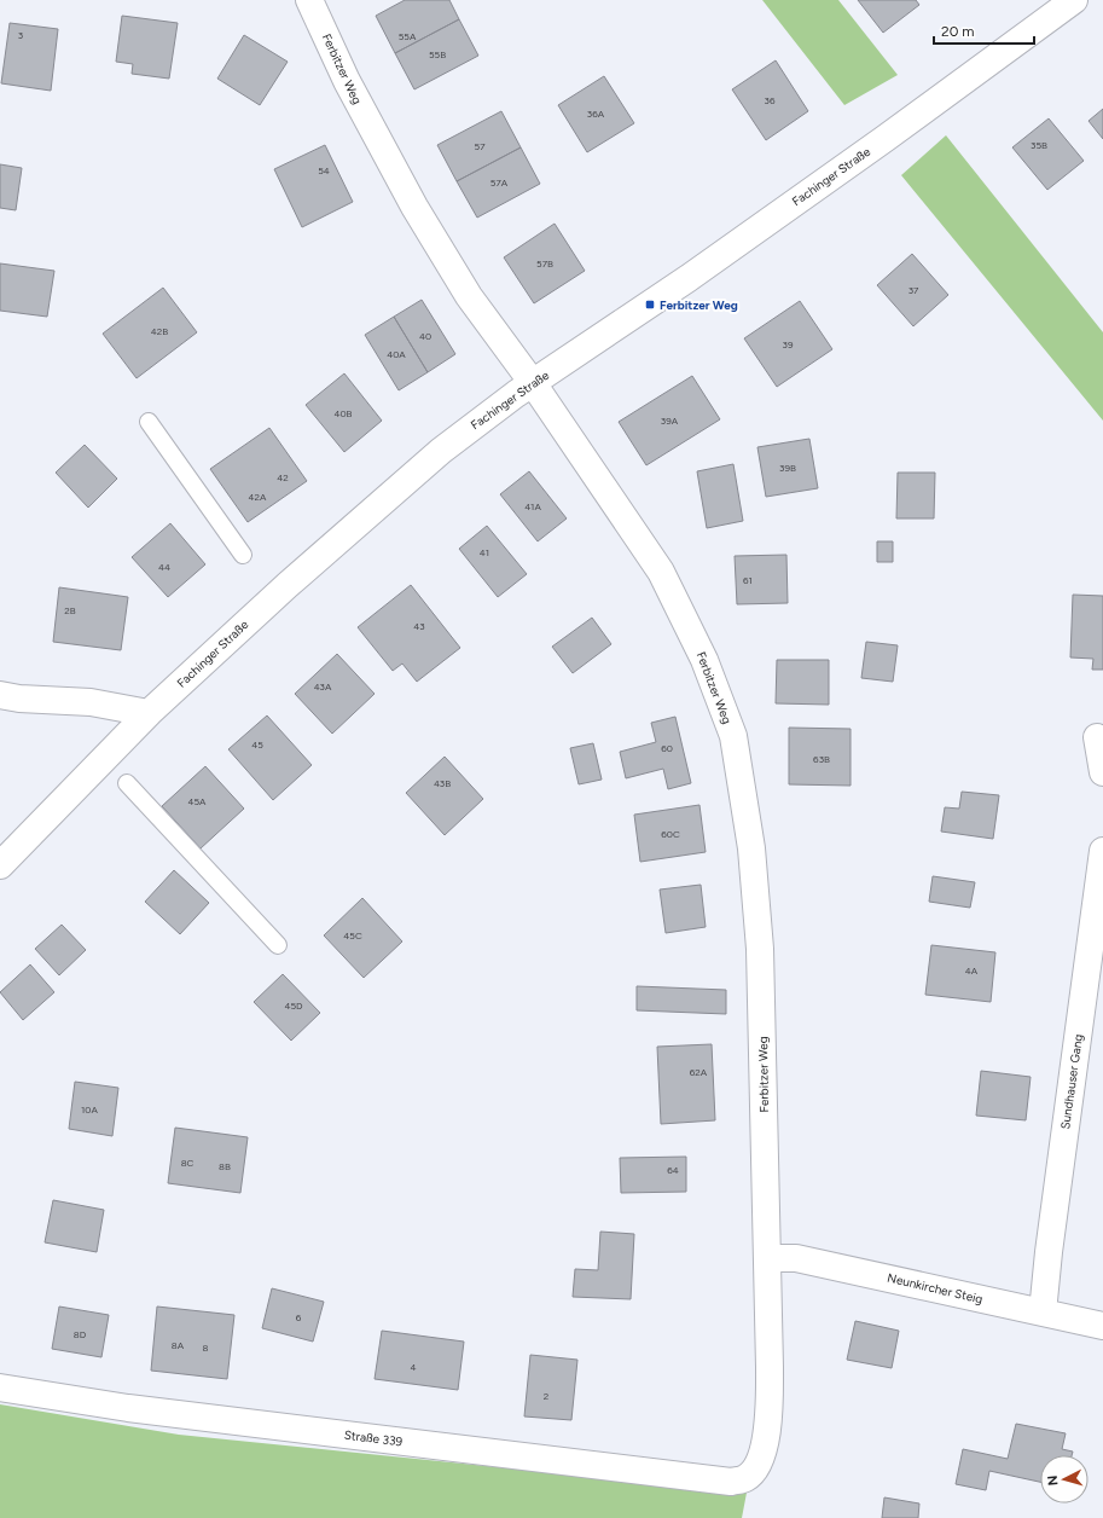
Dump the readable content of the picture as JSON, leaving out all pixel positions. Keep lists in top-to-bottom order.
{
  "streets": {
    "street": [
      "Ferbitzer Weg",
      "Fachinger Straße",
      "Sundhauser Gang",
      "Neunkircher Steig",
      "Straße 339"
    ]
  },
  "crossings": [
    ["Ferbitzer Weg", "Fachinger Straße"],
    ["Ferbitzer Weg", "Neunkircher Steig"],
    ["Ferbitzer Weg", "Straße 339"],
    ["Sundhauser Gang", "Neunkircher Steig"]
  ],
  "places": {
    "transit": ["Ferbitzer Weg"]
  },
  "house_numbers": [
    "3",
    "55A",
    "55B",
    "36",
    "36A",
    "35B",
    "57",
    "54",
    "57A",
    "57B",
    "37",
    "42B",
    "40",
    "39",
    "40A",
    "40B",
    "39A",
    "39B",
    "42",
    "42A",
    "41A",
    "41",
    "44",
    "61",
    "2B",
    "43",
    "43A",
    "45",
    "60",
    "63B",
    "43B",
    "45A",
    "60C",
    "45C",
    "4A",
    "45D",
    "62A",
    "10A",
    "8C",
    "8B",
    "64",
    "6",
    "8D",
    "8A",
    "8",
    "4",
    "2"
  ],
  "scale_bar": "20 m",
  "north": "left"
}
